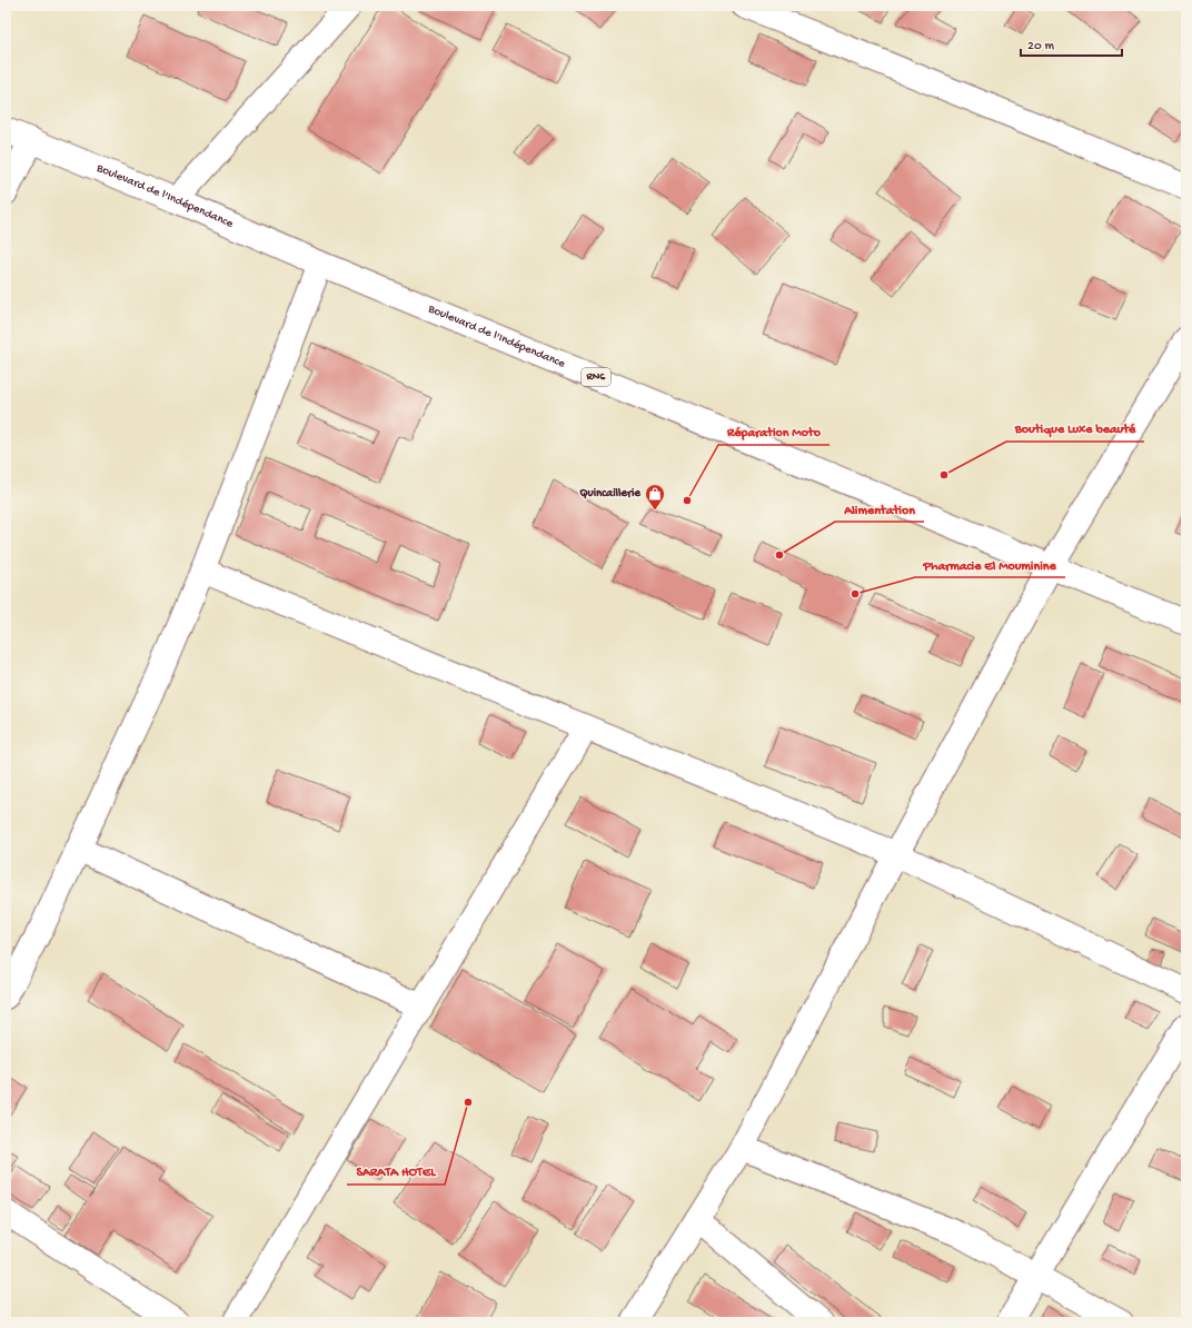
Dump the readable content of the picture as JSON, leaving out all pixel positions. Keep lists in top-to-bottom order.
{
  "streets": {
    "main road": ["Boulevard de l'Indépendance", "RN6"]
  },
  "places": {
    "other": [
      "Boutique Luxe beauté",
      "Réparation Moto",
      "Alimentation",
      "Pharmacie El Mouminine",
      "SARATA HOTEL"
    ],
    "shop": ["Quincaillerie"]
  },
  "scale_bar": "20 m"
}
